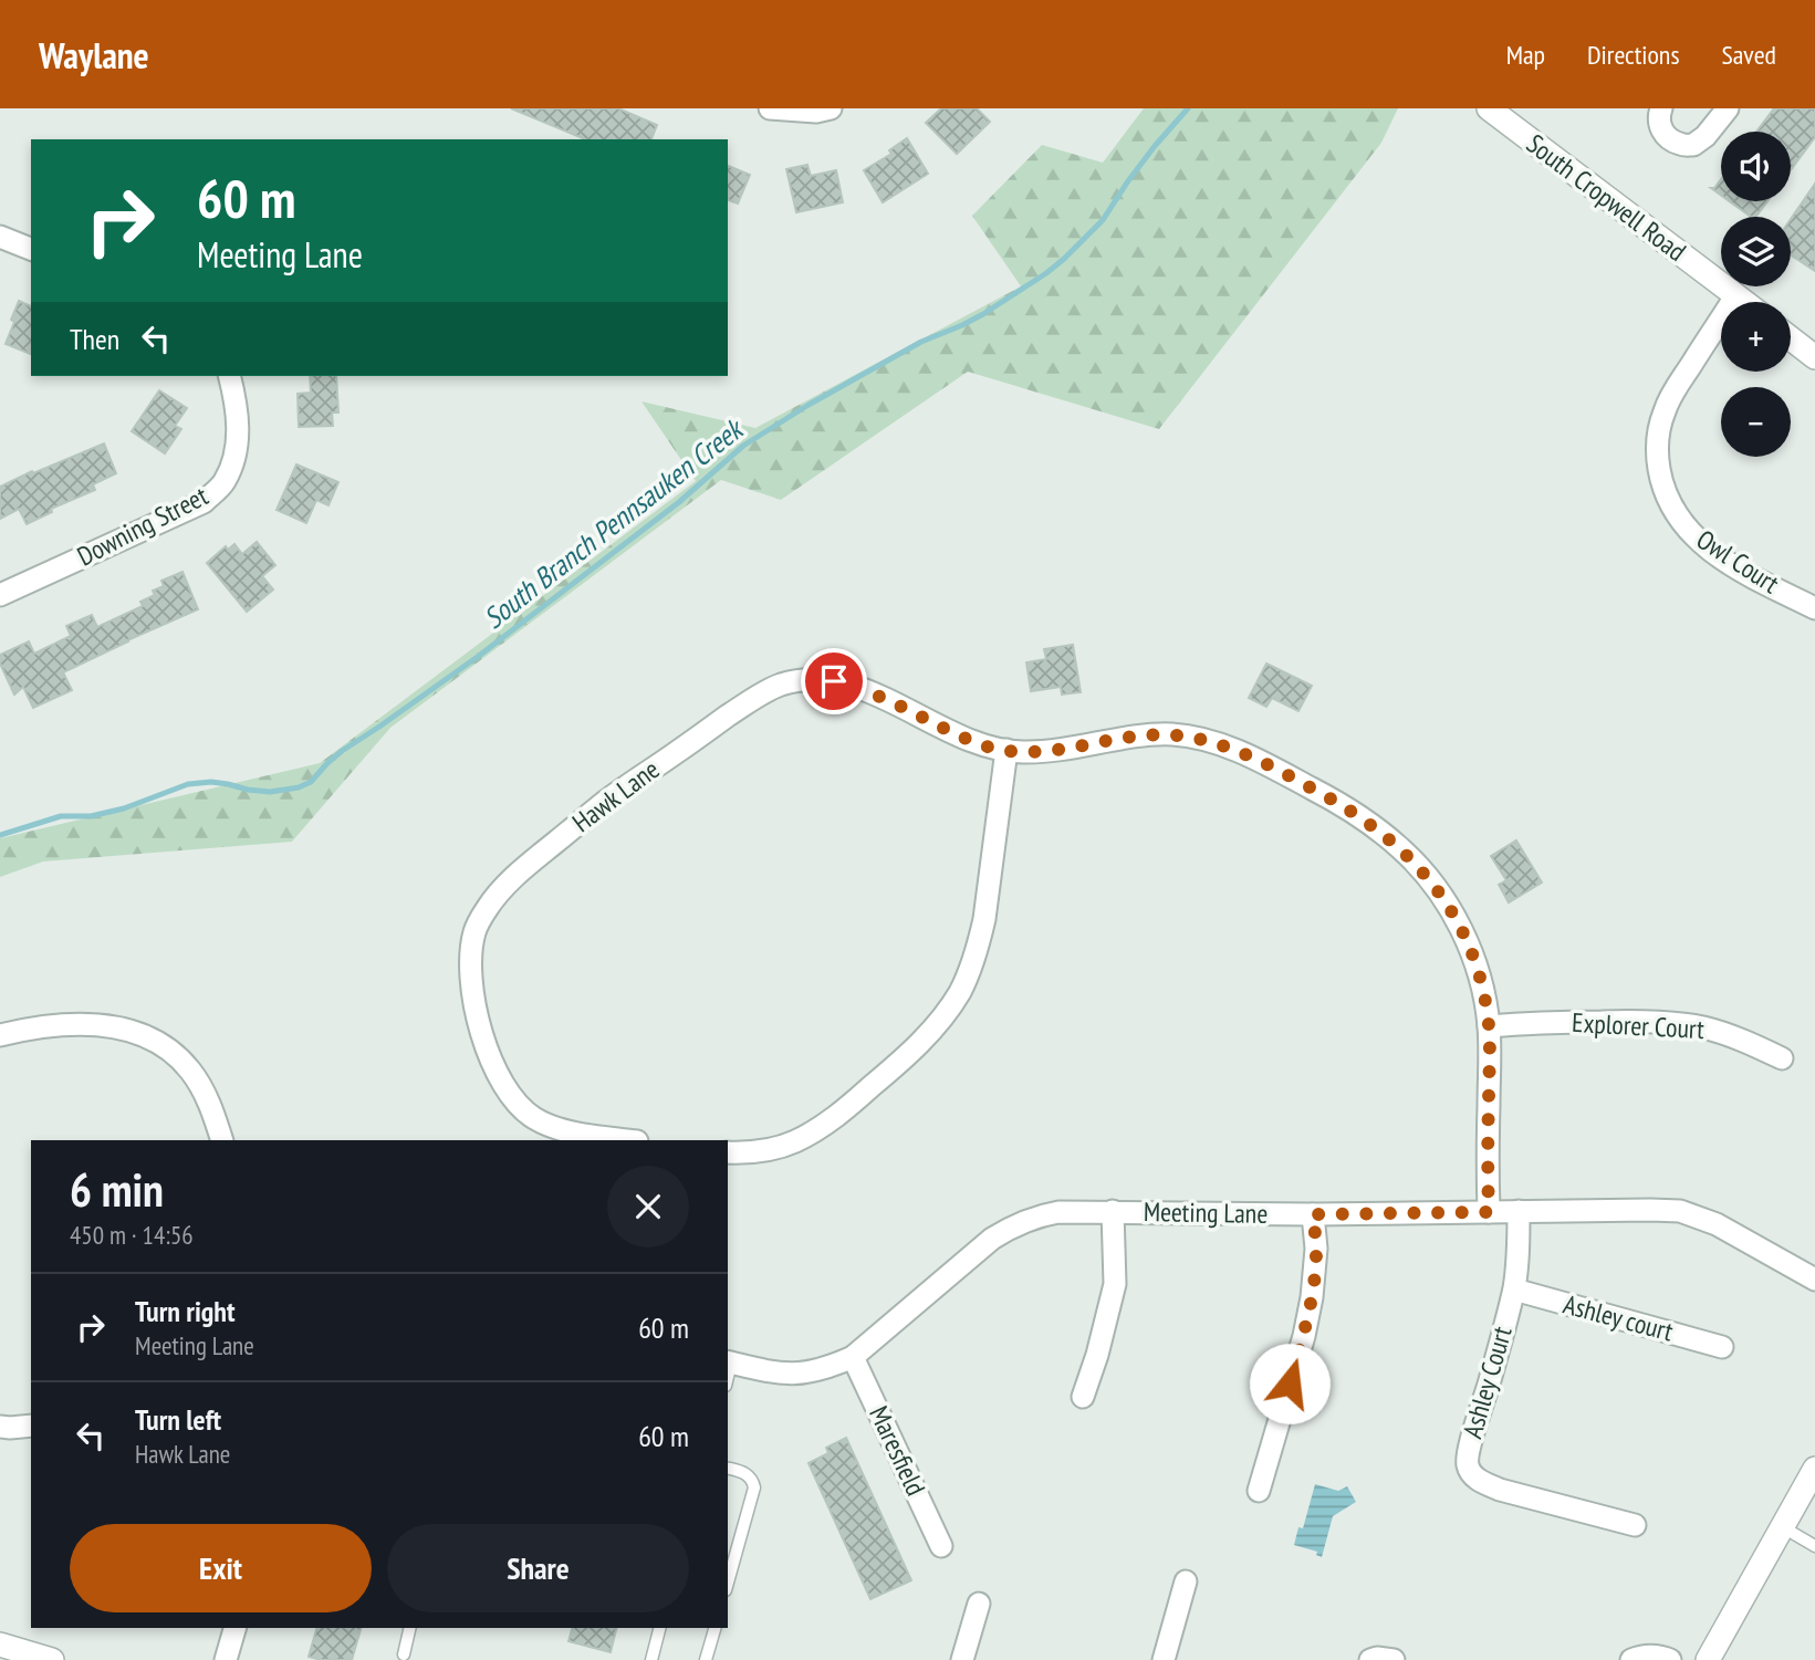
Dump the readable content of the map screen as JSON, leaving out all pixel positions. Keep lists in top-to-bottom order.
{
  "streets": {
    "street": [
      "South Cropwell Road",
      "Downing Street",
      "Owl Court",
      "Hawk Lane",
      "Explorer Court",
      "Meeting Lane",
      "Ashley court",
      "Ashley Court",
      "Maresfield"
    ]
  },
  "crossings": [
    ["South Cropwell Road", "Owl Court"],
    ["Hawk Lane", "Explorer Court"],
    ["Hawk Lane", "Meeting Lane"],
    ["Meeting Lane", "Ashley Court"],
    ["Meeting Lane", "Maresfield"],
    ["Ashley court", "Ashley Court"]
  ],
  "water": ["South Branch Pennsauken Creek"],
  "page": {
    "header": "Waylane",
    "nav": ["Map", "Directions", "Saved"],
    "map_buttons": ["+", "−"],
    "turn": ["60 m", "Meeting Lane"],
    "then": "Then",
    "heading": ["6 min", "450 m · 14:56"],
    "list": [
      {
        "name": "Turn right",
        "note": "Meeting Lane",
        "value": "60 m"
      },
      {
        "name": "Turn left",
        "note": "Hawk Lane",
        "value": "60 m"
      }
    ],
    "buttons": ["Exit", "Share"]
  }
}
